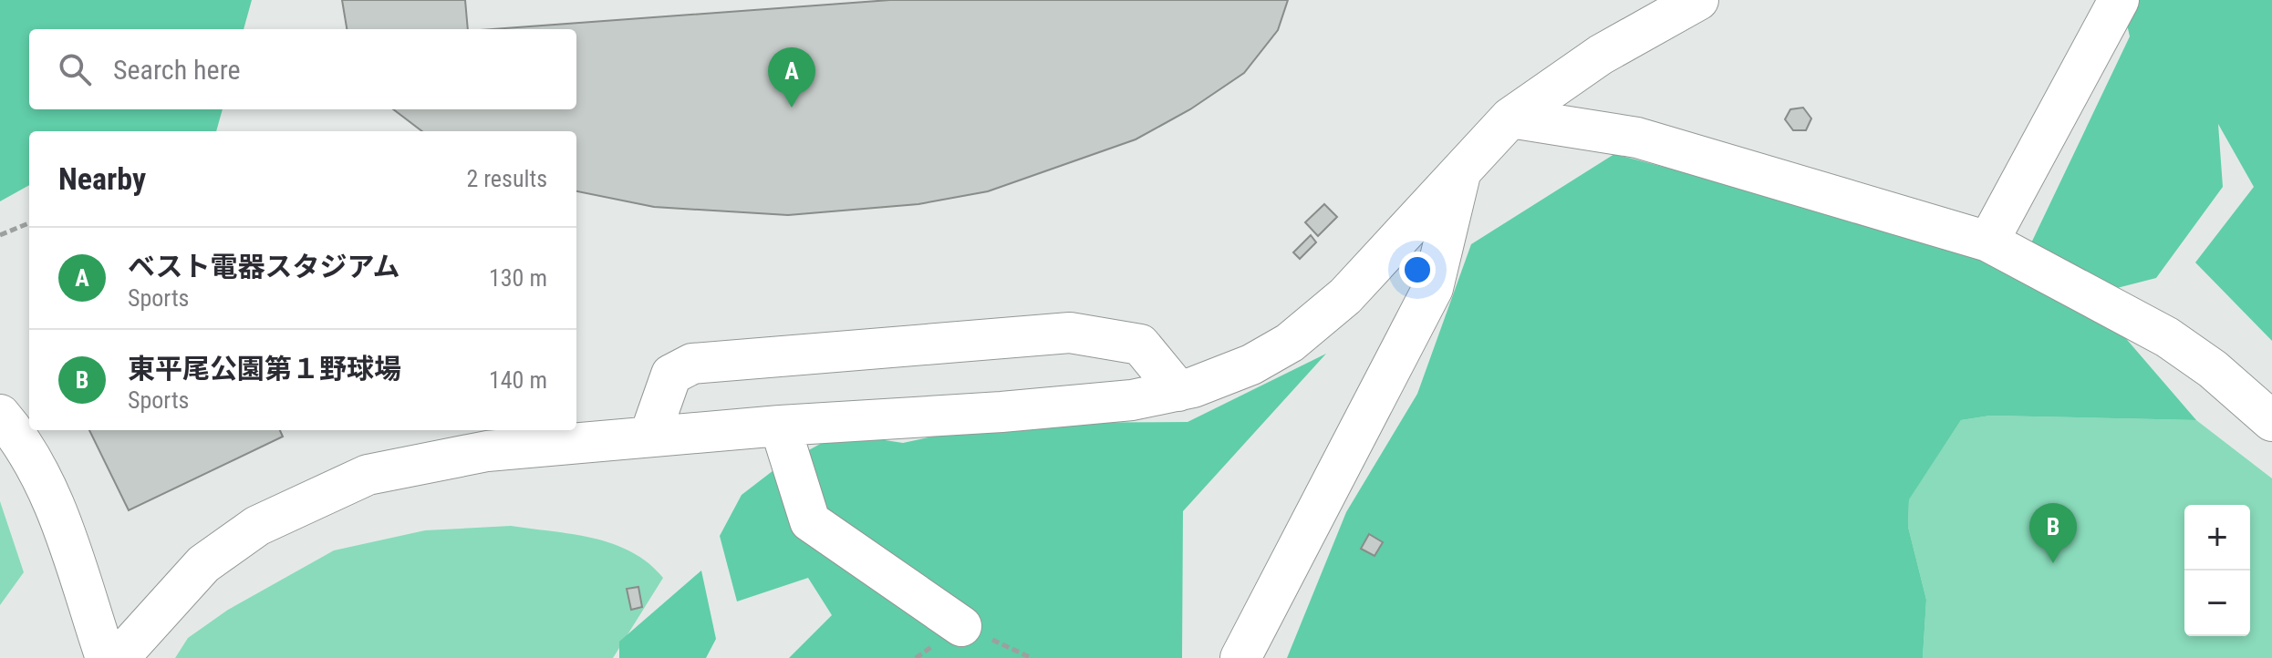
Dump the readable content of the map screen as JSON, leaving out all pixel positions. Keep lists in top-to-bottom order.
{
  "page": {
    "search": "Search here",
    "pins": ["A", "B"],
    "heading": ["Nearby", "2 results"],
    "list": [
      {
        "mark": "A",
        "name": "ベスト電器スタジアム",
        "note": "Sports",
        "value": "130 m"
      },
      {
        "mark": "B",
        "name": "東平尾公園第１野球場",
        "note": "Sports",
        "value": "140 m"
      }
    ],
    "map_buttons": ["+", "−"]
  }
}
